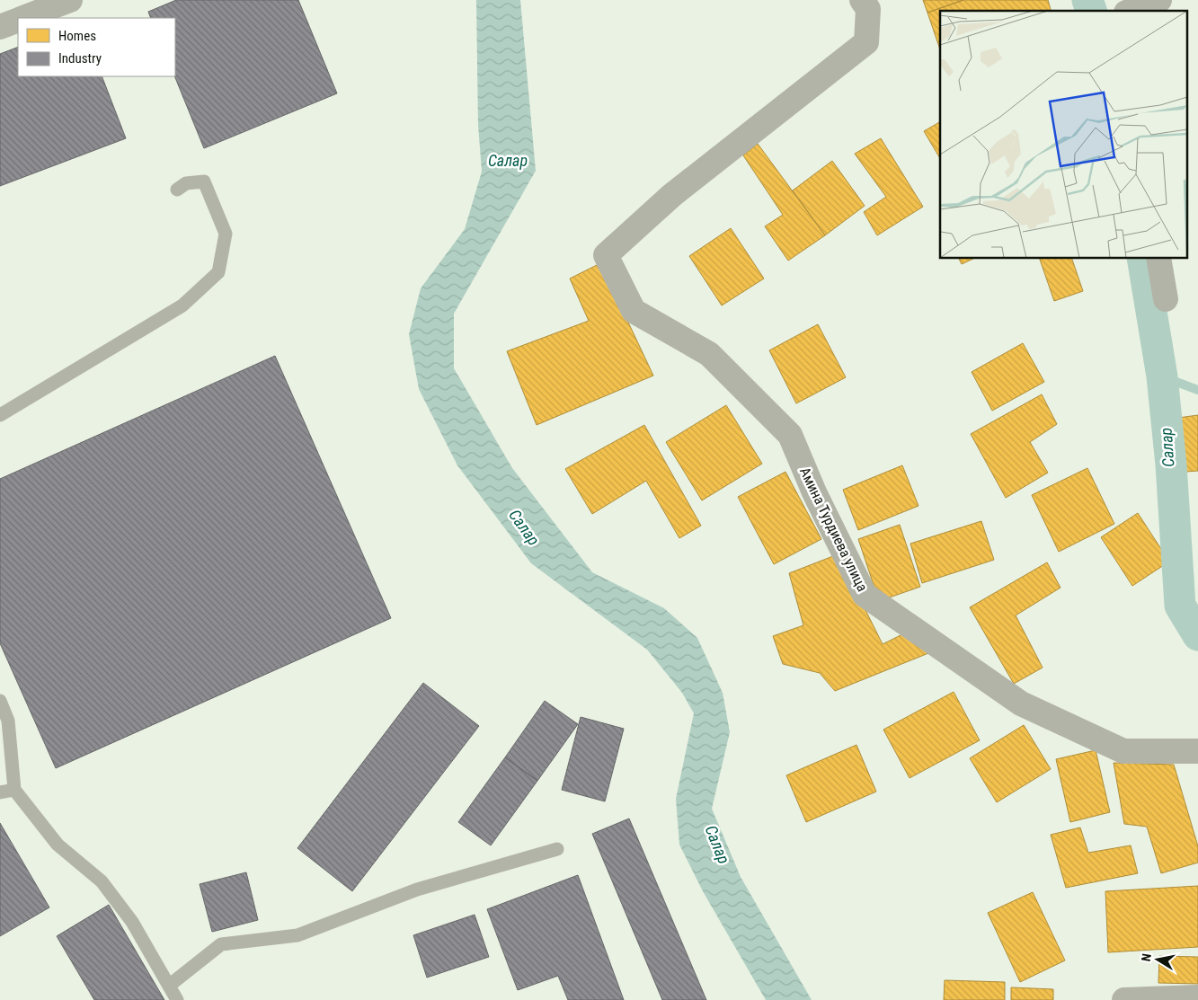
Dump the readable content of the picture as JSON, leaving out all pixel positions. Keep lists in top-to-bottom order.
{
  "streets": {
    "street": ["Амина Турдиева улица"]
  },
  "water": ["Салар"],
  "legend": ["Homes", "Industry"],
  "north": "left"
}
